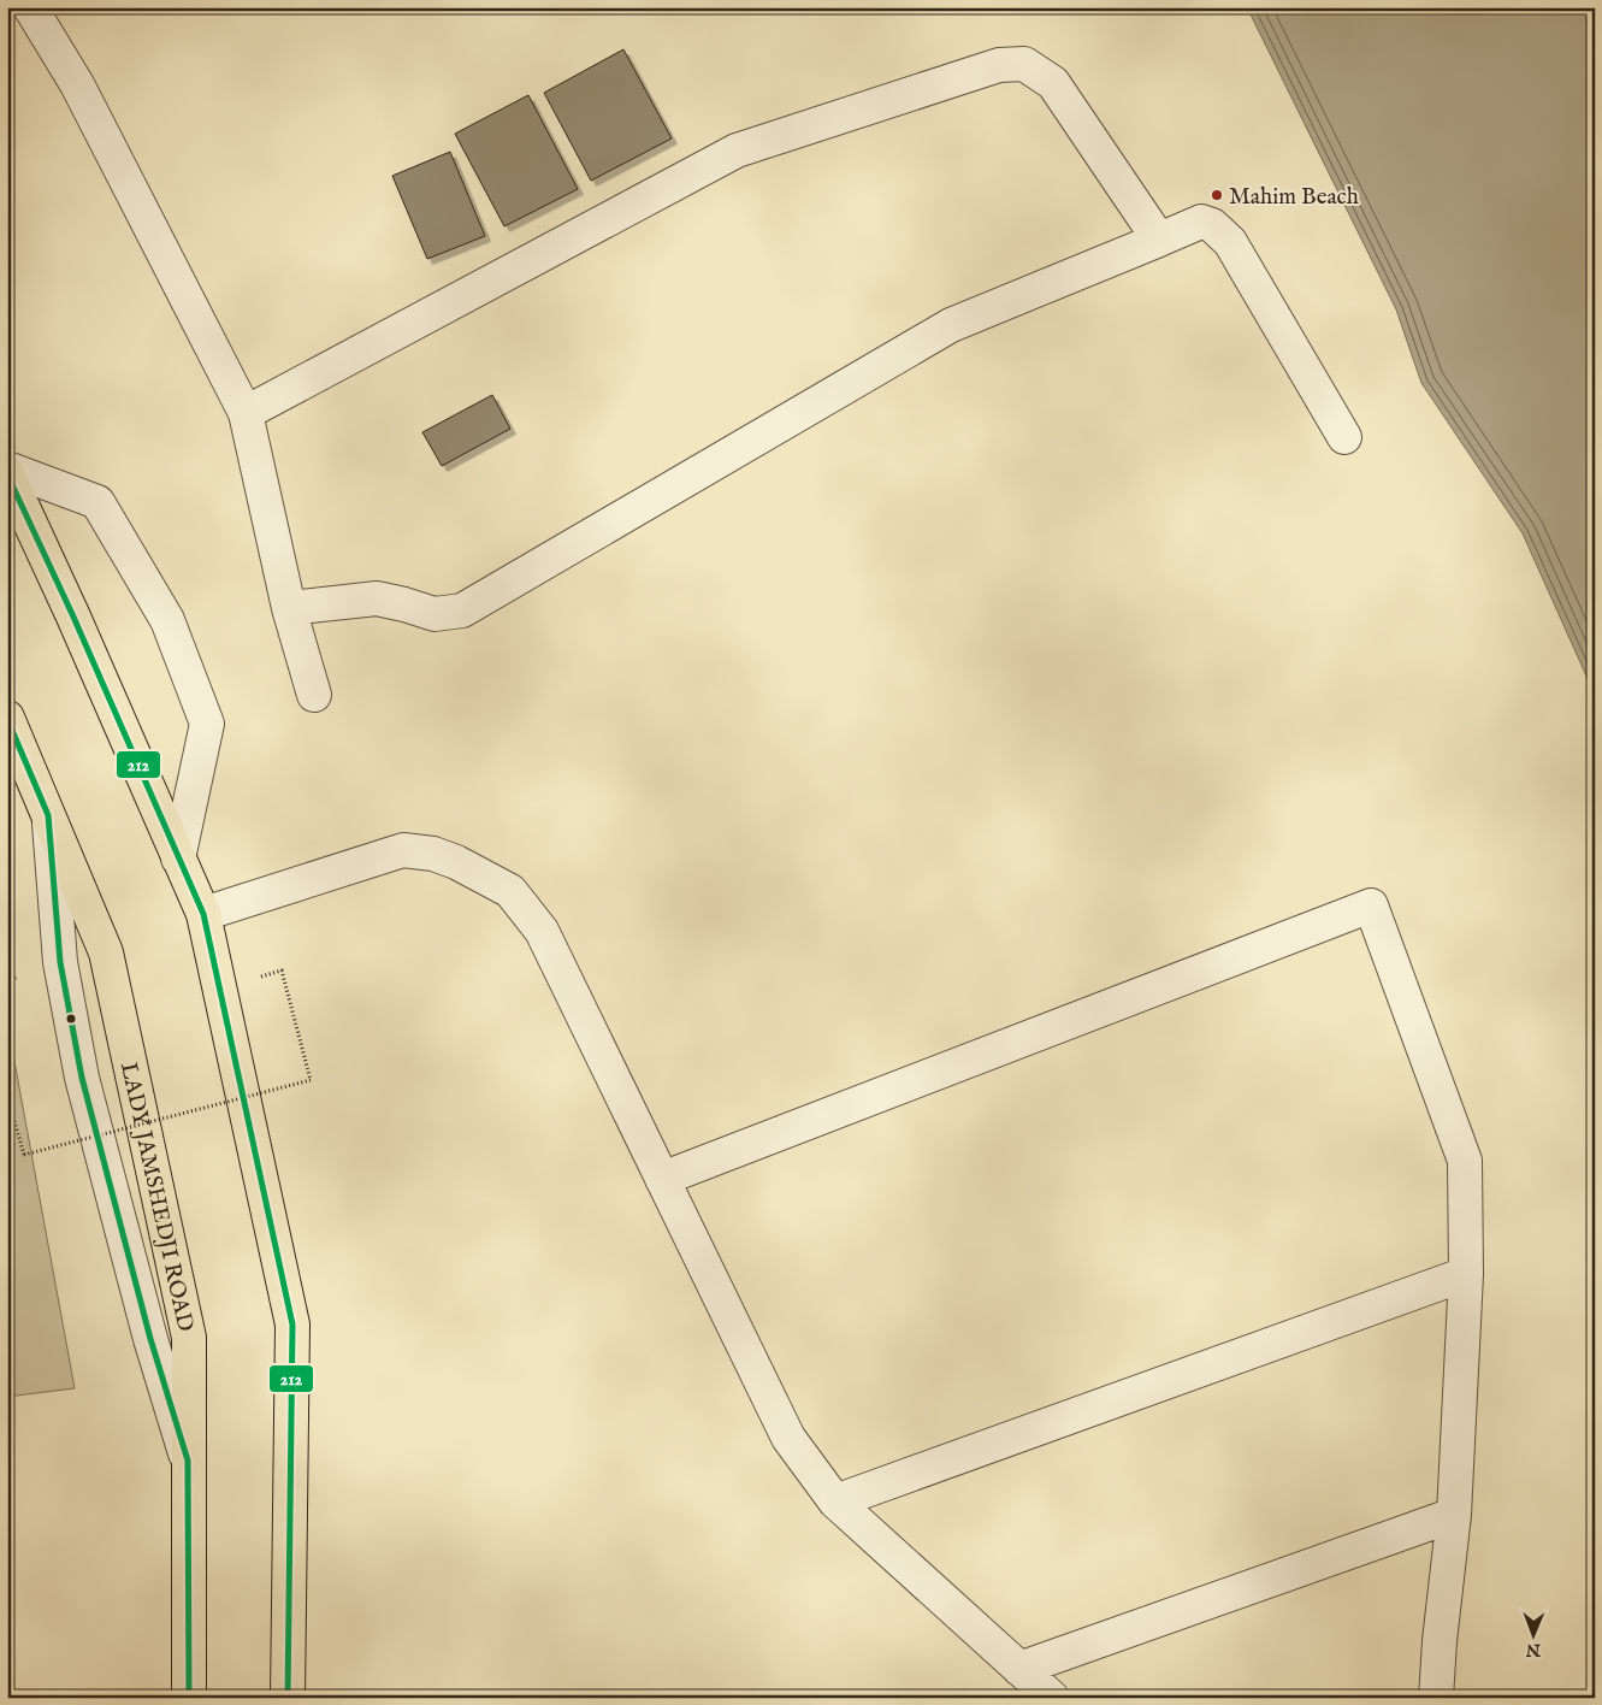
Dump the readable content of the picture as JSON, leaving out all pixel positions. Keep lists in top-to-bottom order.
{
  "streets": {
    "main road": ["LADY JAMSHEDJI ROAD"]
  },
  "places": ["Mahim Beach"],
  "lines": ["transit line 212"],
  "north": "bottom"
}
